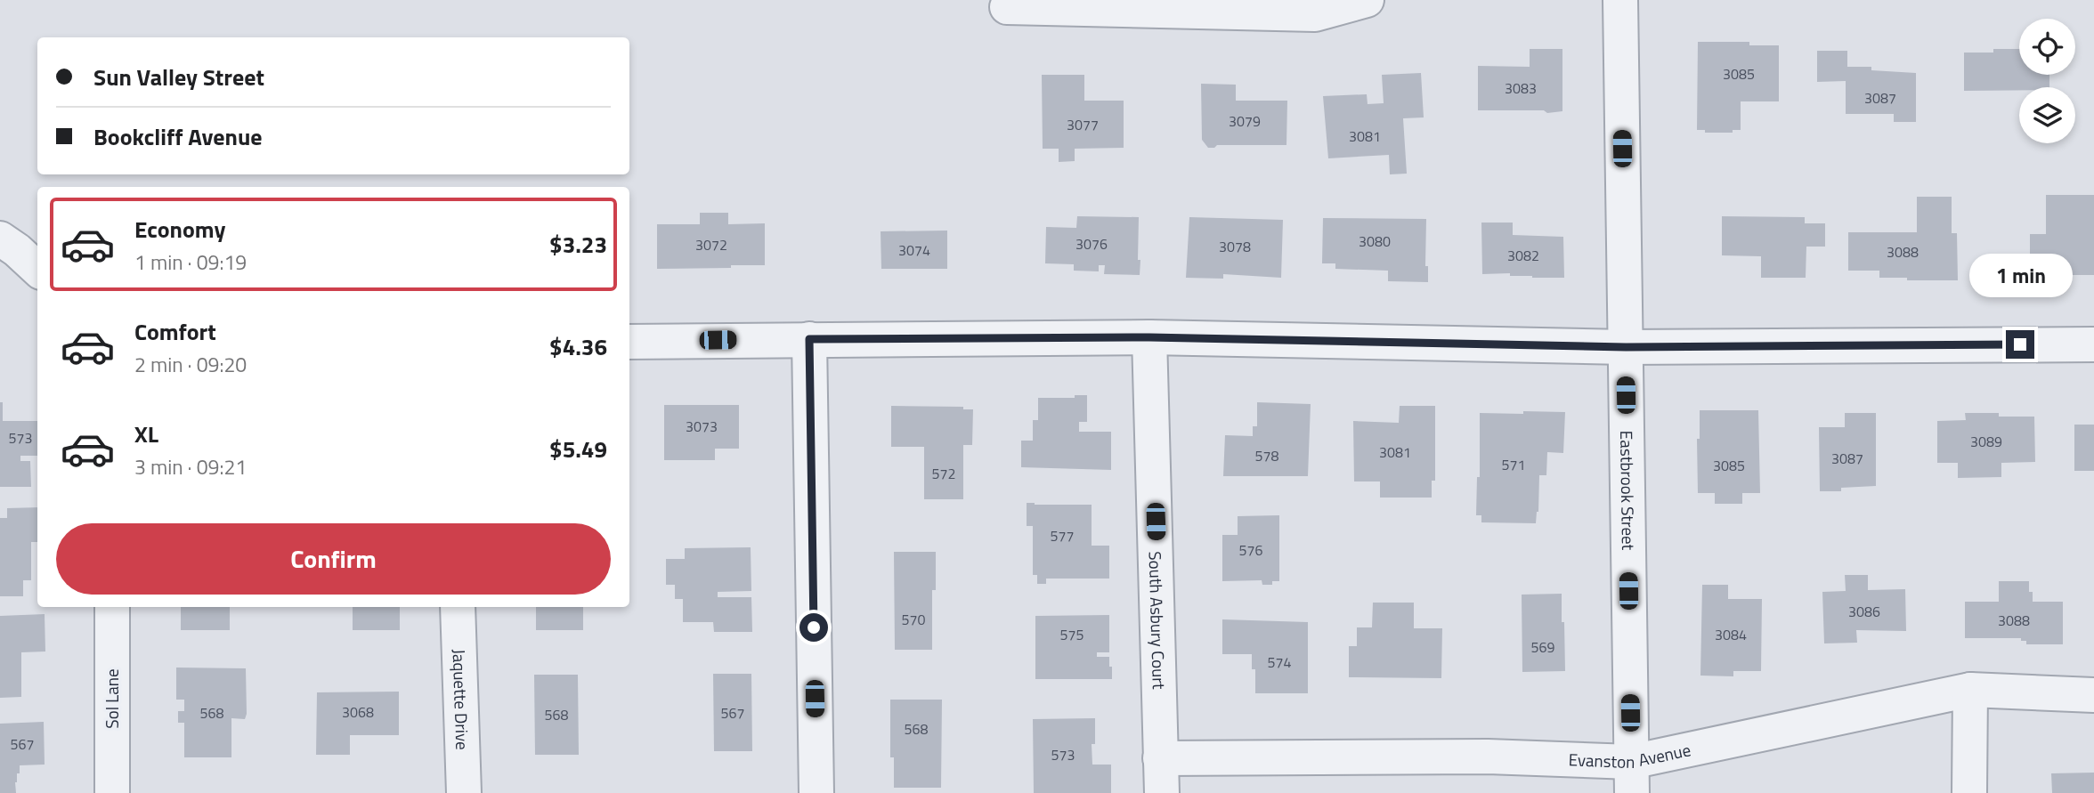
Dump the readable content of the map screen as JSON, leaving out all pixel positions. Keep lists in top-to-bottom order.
{
  "streets": {
    "street": [
      "Eastbrook Street",
      "South Asbury Court",
      "Sol Lane",
      "Jaquette Drive",
      "Evanston Avenue"
    ]
  },
  "crossings": [
    ["Eastbrook Street", "Evanston Avenue"],
    ["South Asbury Court", "Evanston Avenue"]
  ],
  "house_numbers": [
    "3085",
    "3083",
    "3087",
    "3079",
    "3077",
    "3081",
    "3080",
    "3076",
    "3072",
    "3078",
    "3074",
    "3088",
    "3082",
    "3073",
    "573",
    "3089",
    "3081",
    "578",
    "3087",
    "571",
    "3085",
    "572",
    "577",
    "576",
    "3086",
    "570",
    "3088",
    "575",
    "3084",
    "569",
    "574",
    "3068",
    "568",
    "567",
    "568",
    "568",
    "567",
    "573"
  ],
  "page": {
    "banner": ["Sun Valley Street", "Bookcliff Avenue"],
    "list": [
      {
        "name": "Economy",
        "note": "1 min · 09:19",
        "value": "$3.23"
      },
      {
        "name": "Comfort",
        "note": "2 min · 09:20",
        "value": "$4.36"
      },
      {
        "name": "XL",
        "note": "3 min · 09:21",
        "value": "$5.49"
      }
    ],
    "bubble": "1 min",
    "buttons": "Confirm"
  }
}
